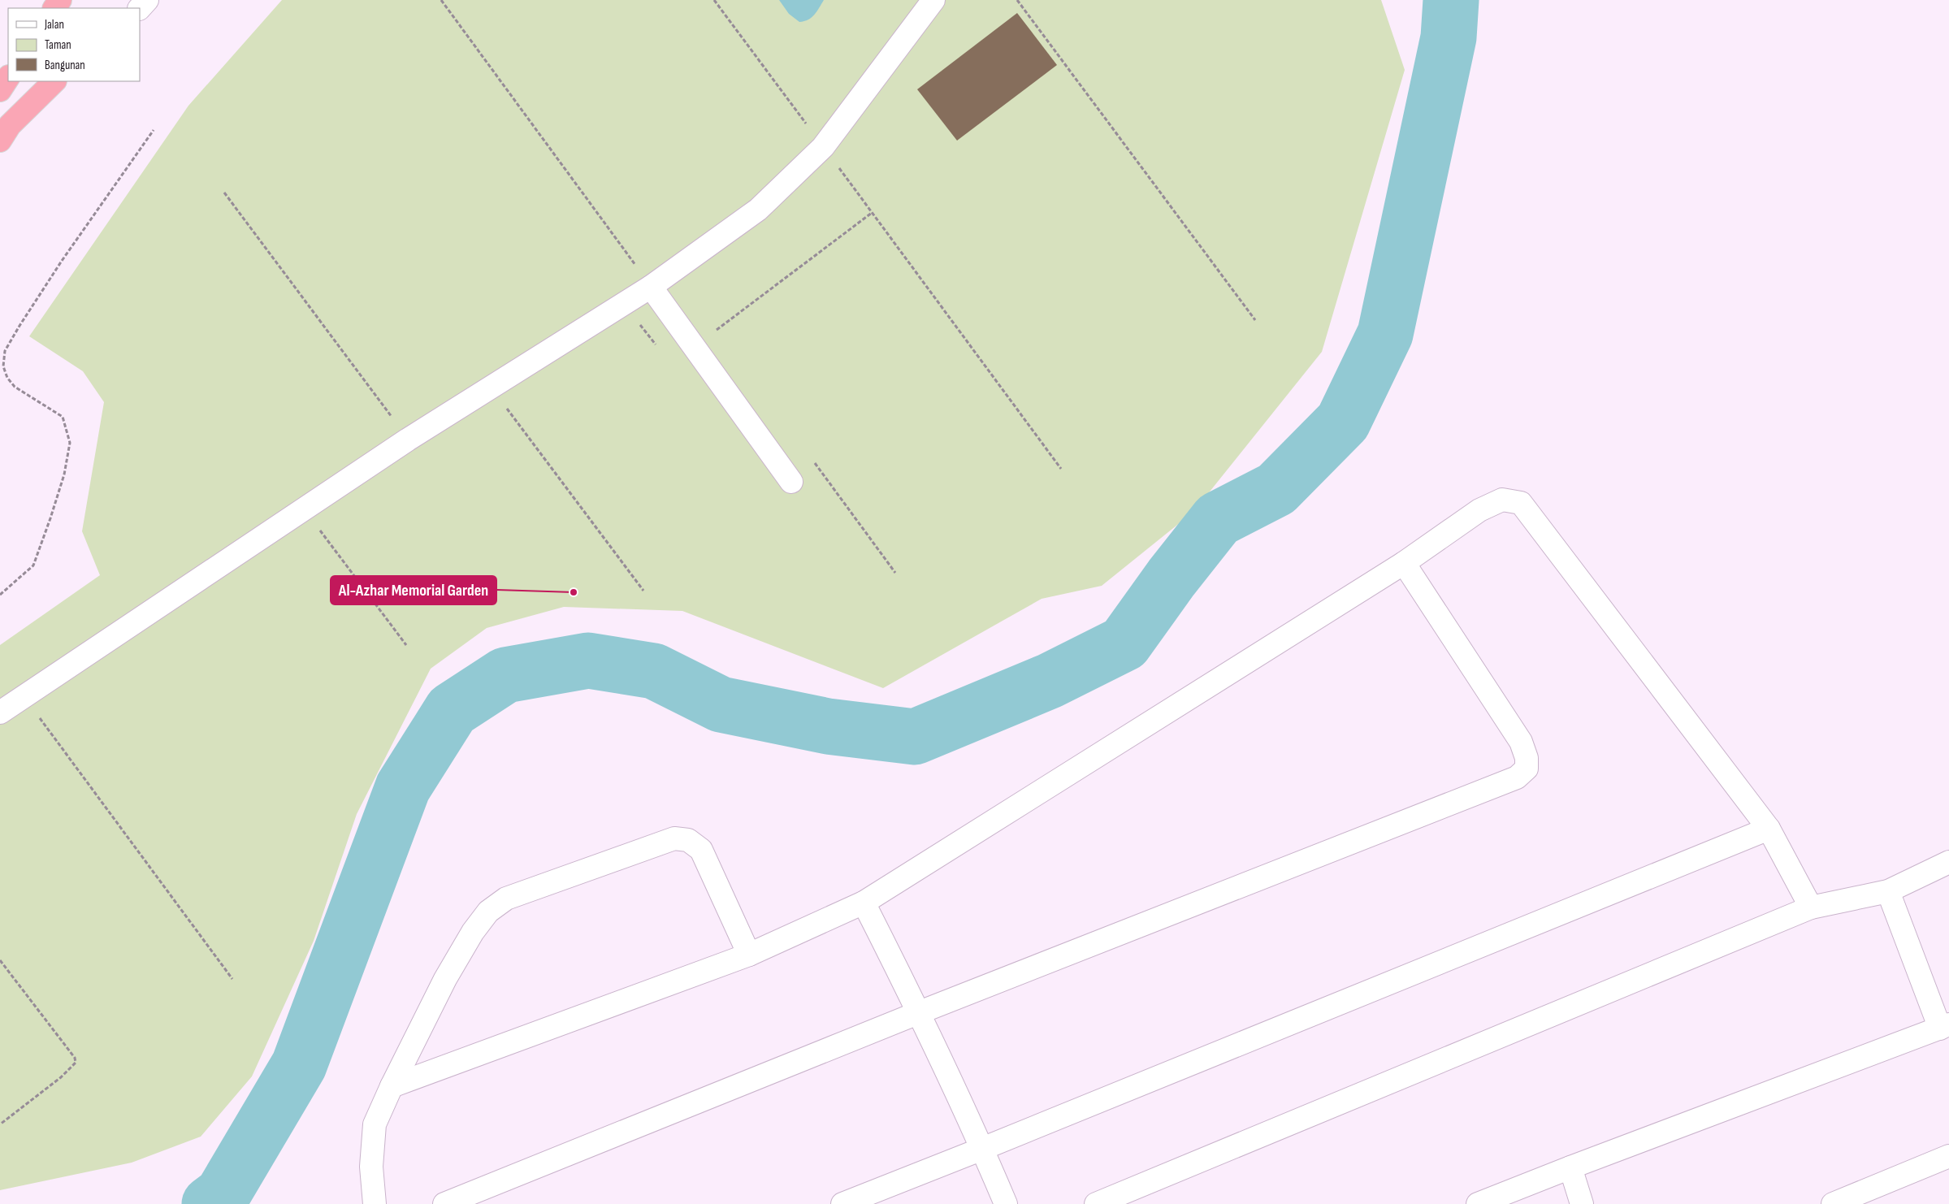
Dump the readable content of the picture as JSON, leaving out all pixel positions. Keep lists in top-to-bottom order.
{
  "places": ["Al-Azhar Memorial Garden"],
  "legend": ["Jalan", "Taman", "Bangunan"]
}
